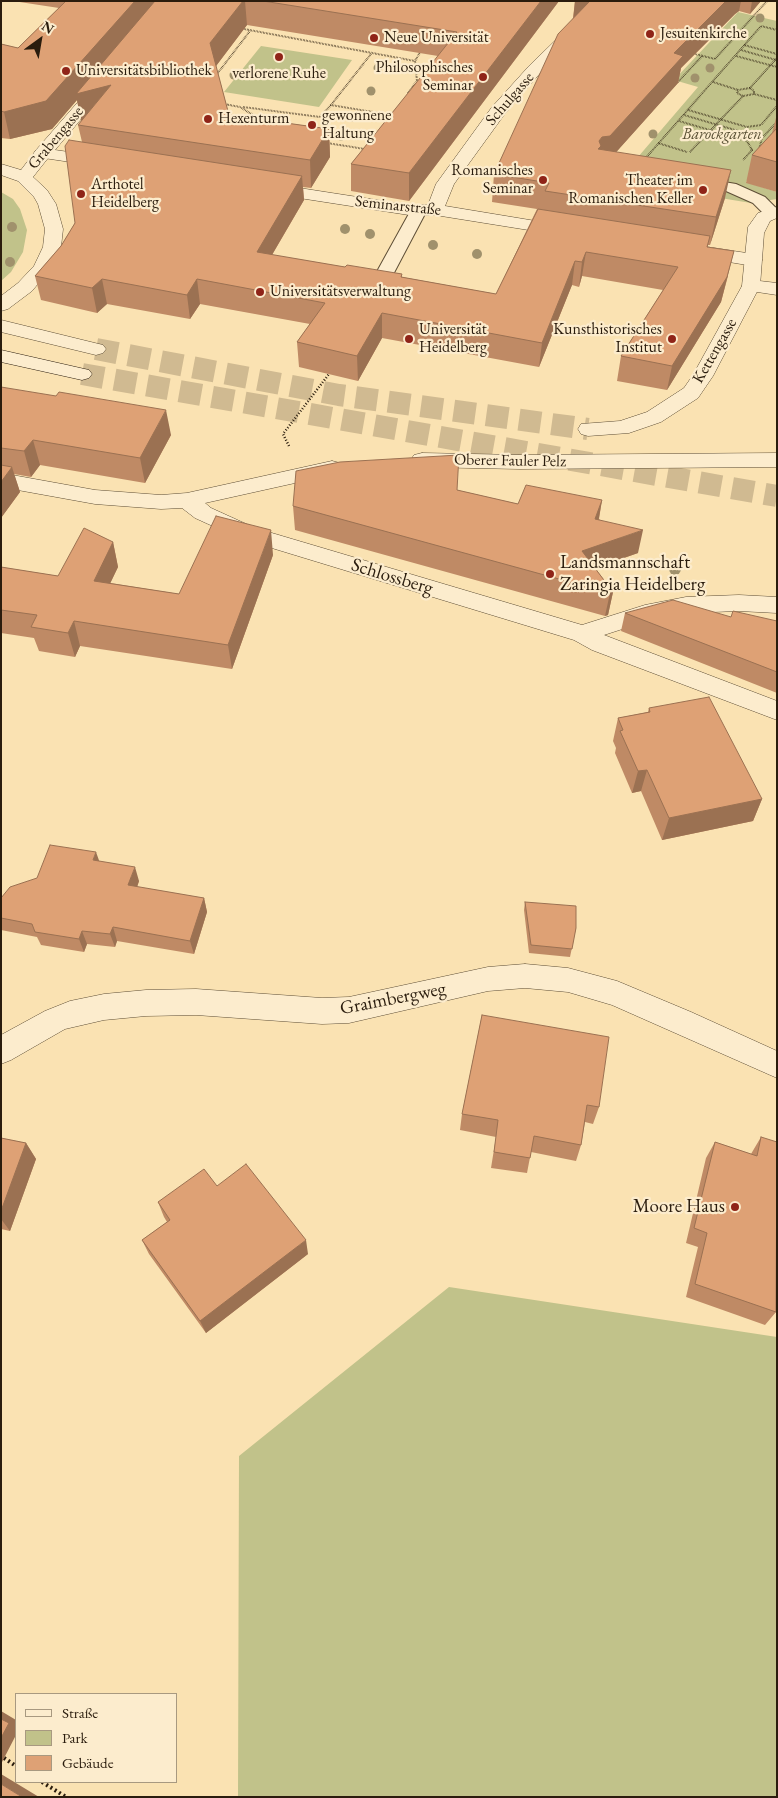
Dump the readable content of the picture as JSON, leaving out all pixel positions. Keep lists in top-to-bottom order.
{
  "streets": {
    "street": [
      "Schulgasse",
      "Grabengasse",
      "Seminarstraße",
      "Kettengasse",
      "Oberer Fauler Pelz",
      "Schlossberg",
      "Graimbergweg"
    ]
  },
  "crossings": [
    ["Schulgasse", "Seminarstraße"]
  ],
  "parks": ["Barockgarten"],
  "places": [
    "Jesuitenkirche",
    "Neue Universität",
    "verlorene Ruhe",
    "Universitätsbibliothek",
    "Philosophisches Seminar",
    "Hexenturm",
    "gewonnene Haltung",
    "Romanisches Seminar",
    "Theater im Romanischen Keller",
    "Arthotel Heidelberg",
    "Universitätsverwaltung",
    "Universität Heidelberg",
    "Kunsthistorisches Institut",
    "Landsmannschaft Zaringia Heidelberg",
    "Moore Haus"
  ],
  "legend": ["Straße", "Park", "Gebäude"],
  "north": "top right"
}
